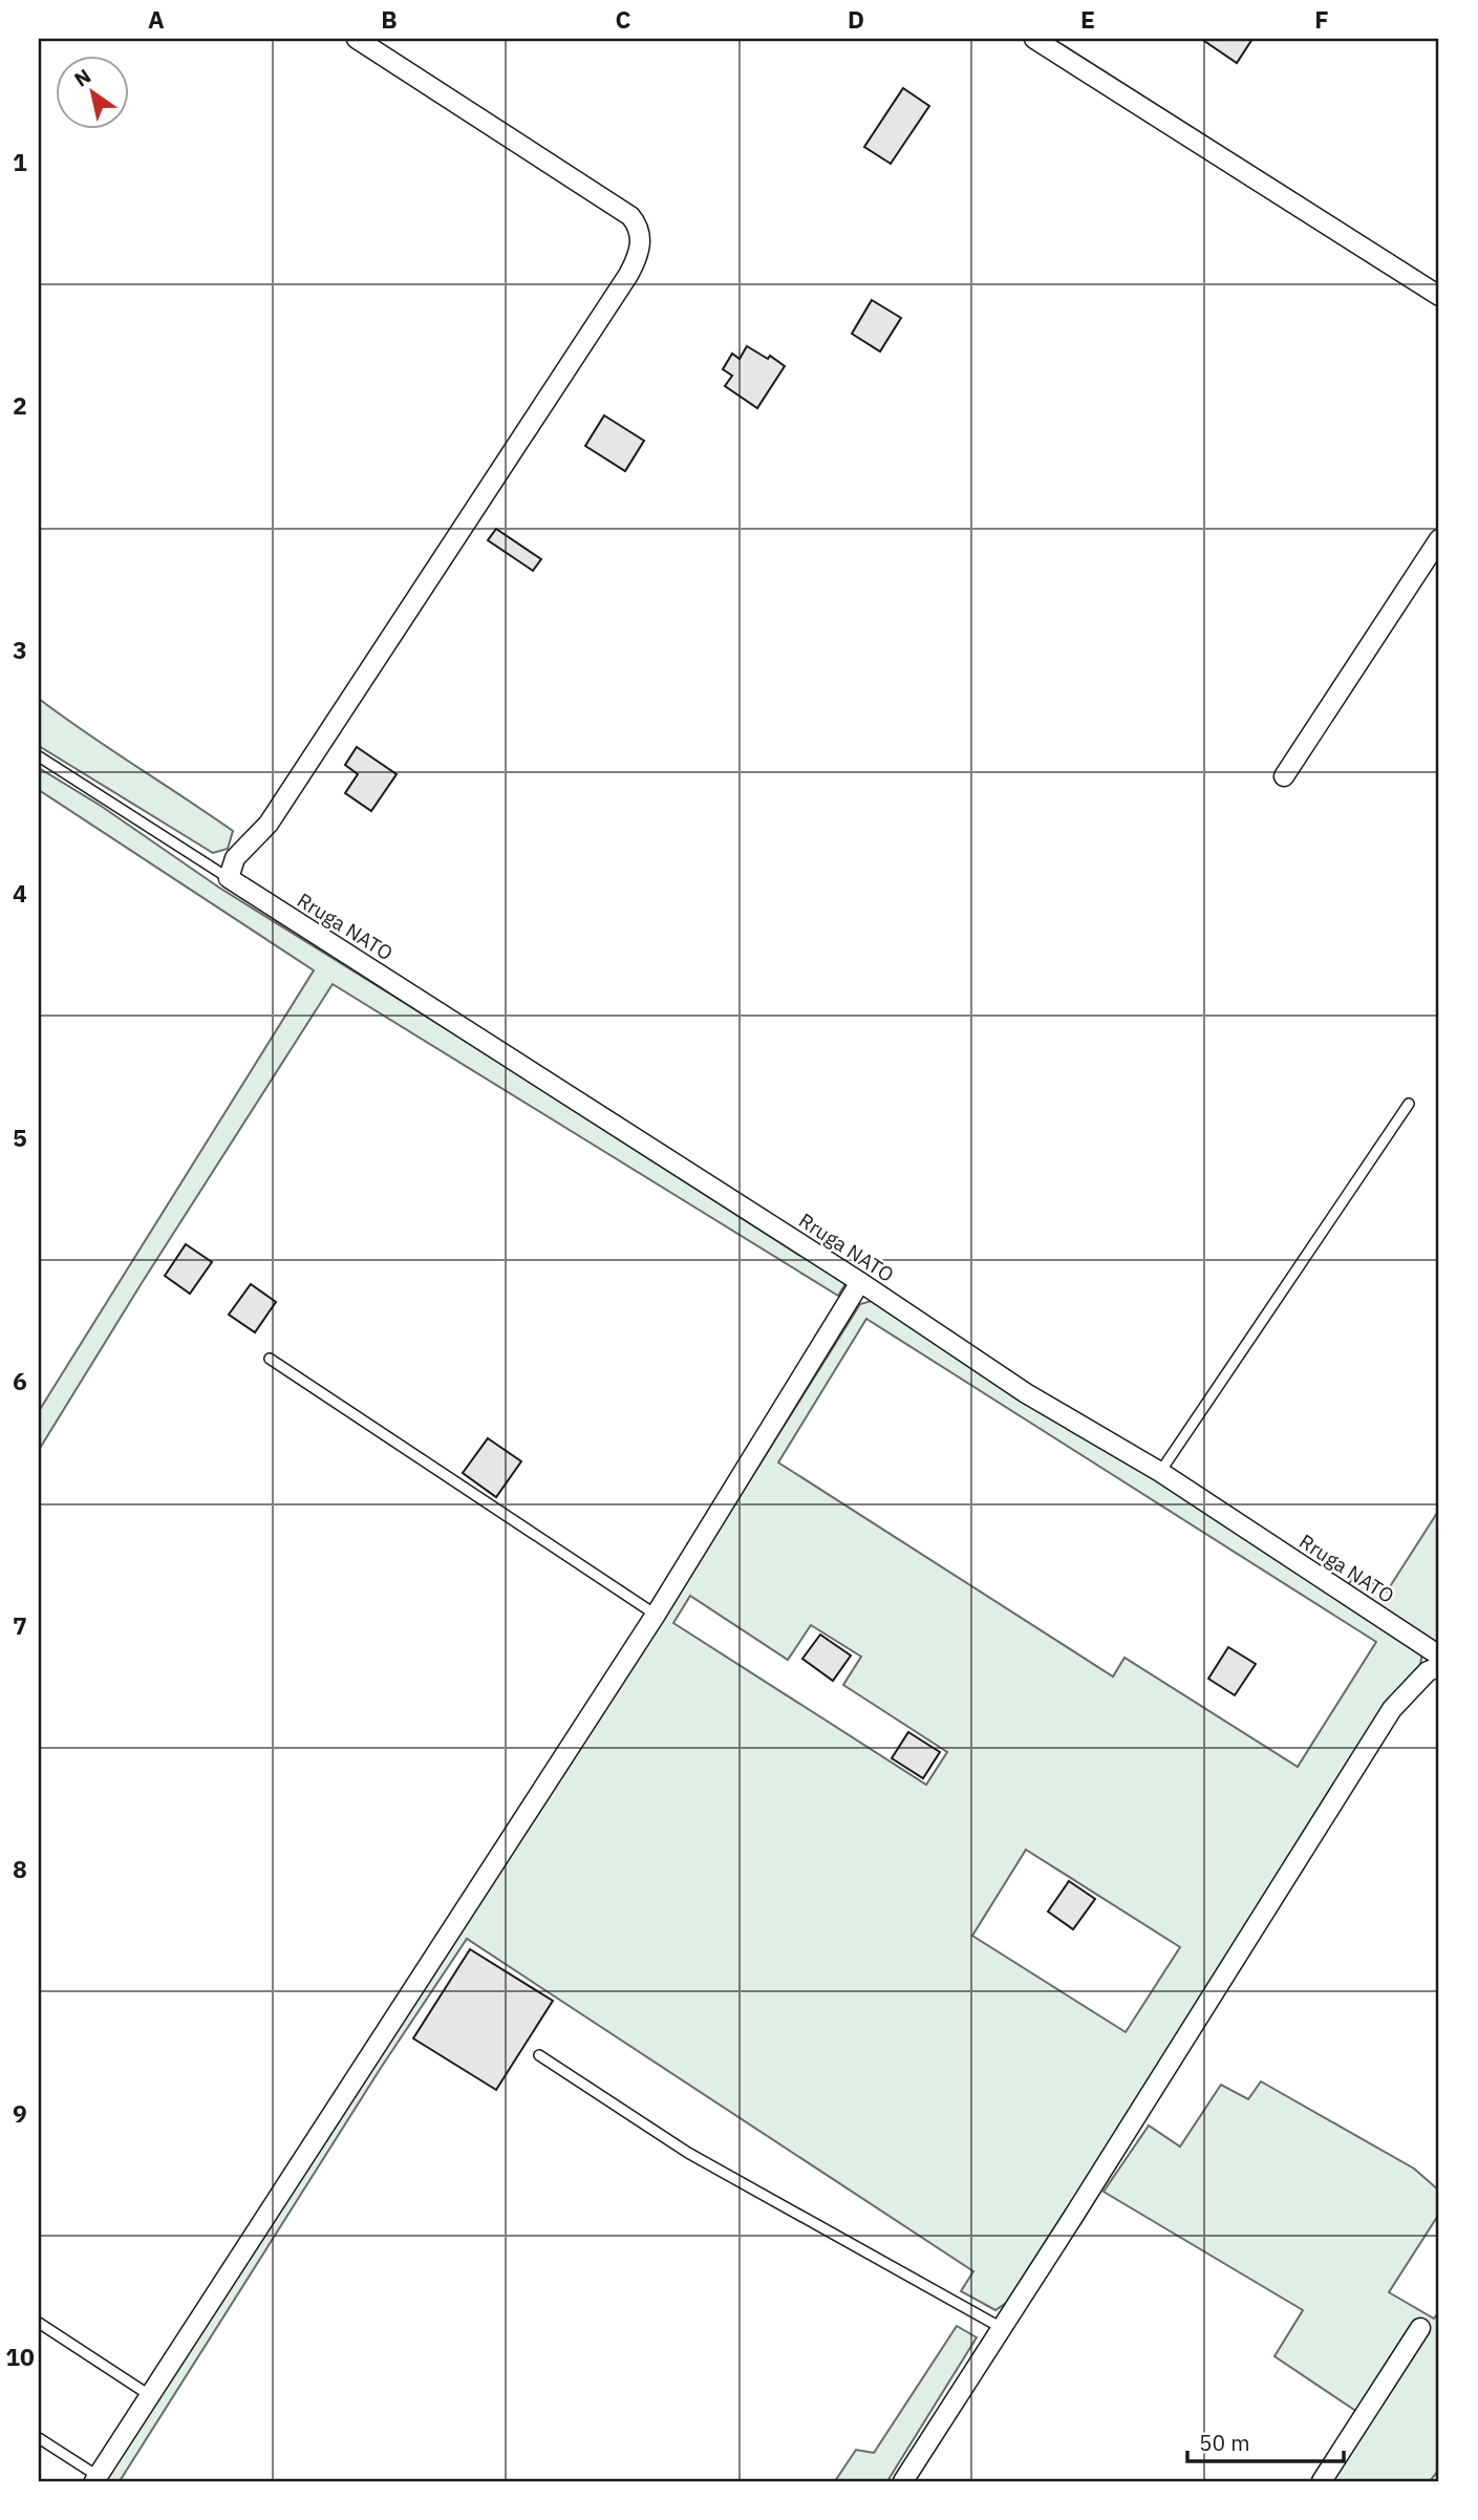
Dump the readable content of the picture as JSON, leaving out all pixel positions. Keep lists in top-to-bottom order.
{
  "streets": {
    "street": ["Rruga NATO"]
  },
  "scale_bar": "50 m",
  "north": "top left",
  "grid": {
    "columns": [
      "A",
      "B",
      "C",
      "D",
      "E",
      "F"
    ],
    "rows": [
      "1",
      "2",
      "3",
      "4",
      "5",
      "6",
      "7",
      "8",
      "9",
      "10"
    ]
  }
}
